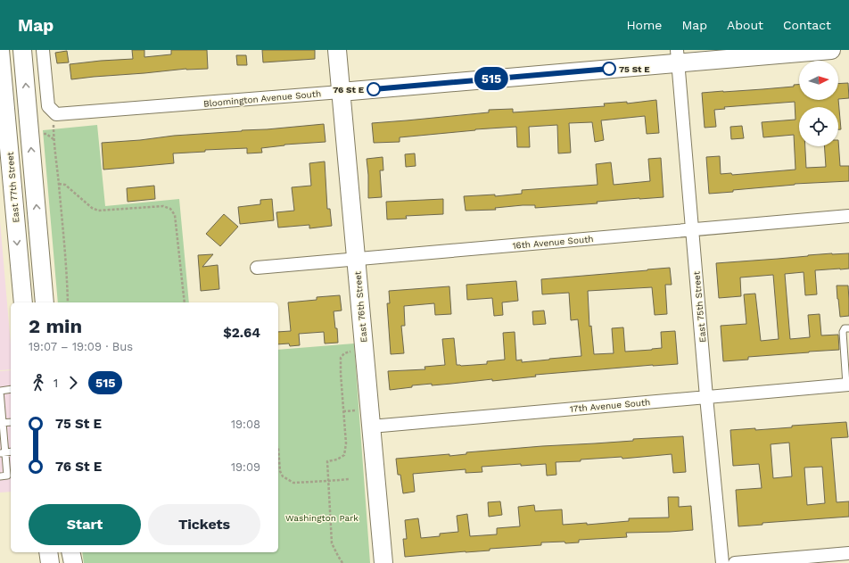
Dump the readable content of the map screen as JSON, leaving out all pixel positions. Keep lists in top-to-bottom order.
{
  "streets": {
    "street": [
      "Bloomington Avenue South",
      "East 77th Street",
      "16th Avenue South",
      "East 76th Street",
      "East 75th Street",
      "17th Avenue South"
    ]
  },
  "crossings": [
    ["Bloomington Avenue South", "East 76th Street"],
    ["Bloomington Avenue South", "East 75th Street"],
    ["16th Avenue South", "East 76th Street"],
    ["16th Avenue South", "East 75th Street"],
    ["East 76th Street", "17th Avenue South"],
    ["East 75th Street", "17th Avenue South"]
  ],
  "parks": ["Washington Park"],
  "places": ["75 St E", "76 St E"],
  "lines": ["bus line 515"],
  "north": "right",
  "page": {
    "header": "Map",
    "nav": [
      "Home",
      "Map",
      "About",
      "Contact"
    ],
    "on_map": "515",
    "heading": ["2 min", "19:07 – 19:09 · Bus", "$2.64"],
    "legs": ["1", "515"],
    "list": [
      {
        "name": "75 St E",
        "value": "19:08"
      },
      {
        "name": "76 St E",
        "value": "19:09"
      }
    ],
    "buttons": ["Start", "Tickets"]
  }
}
